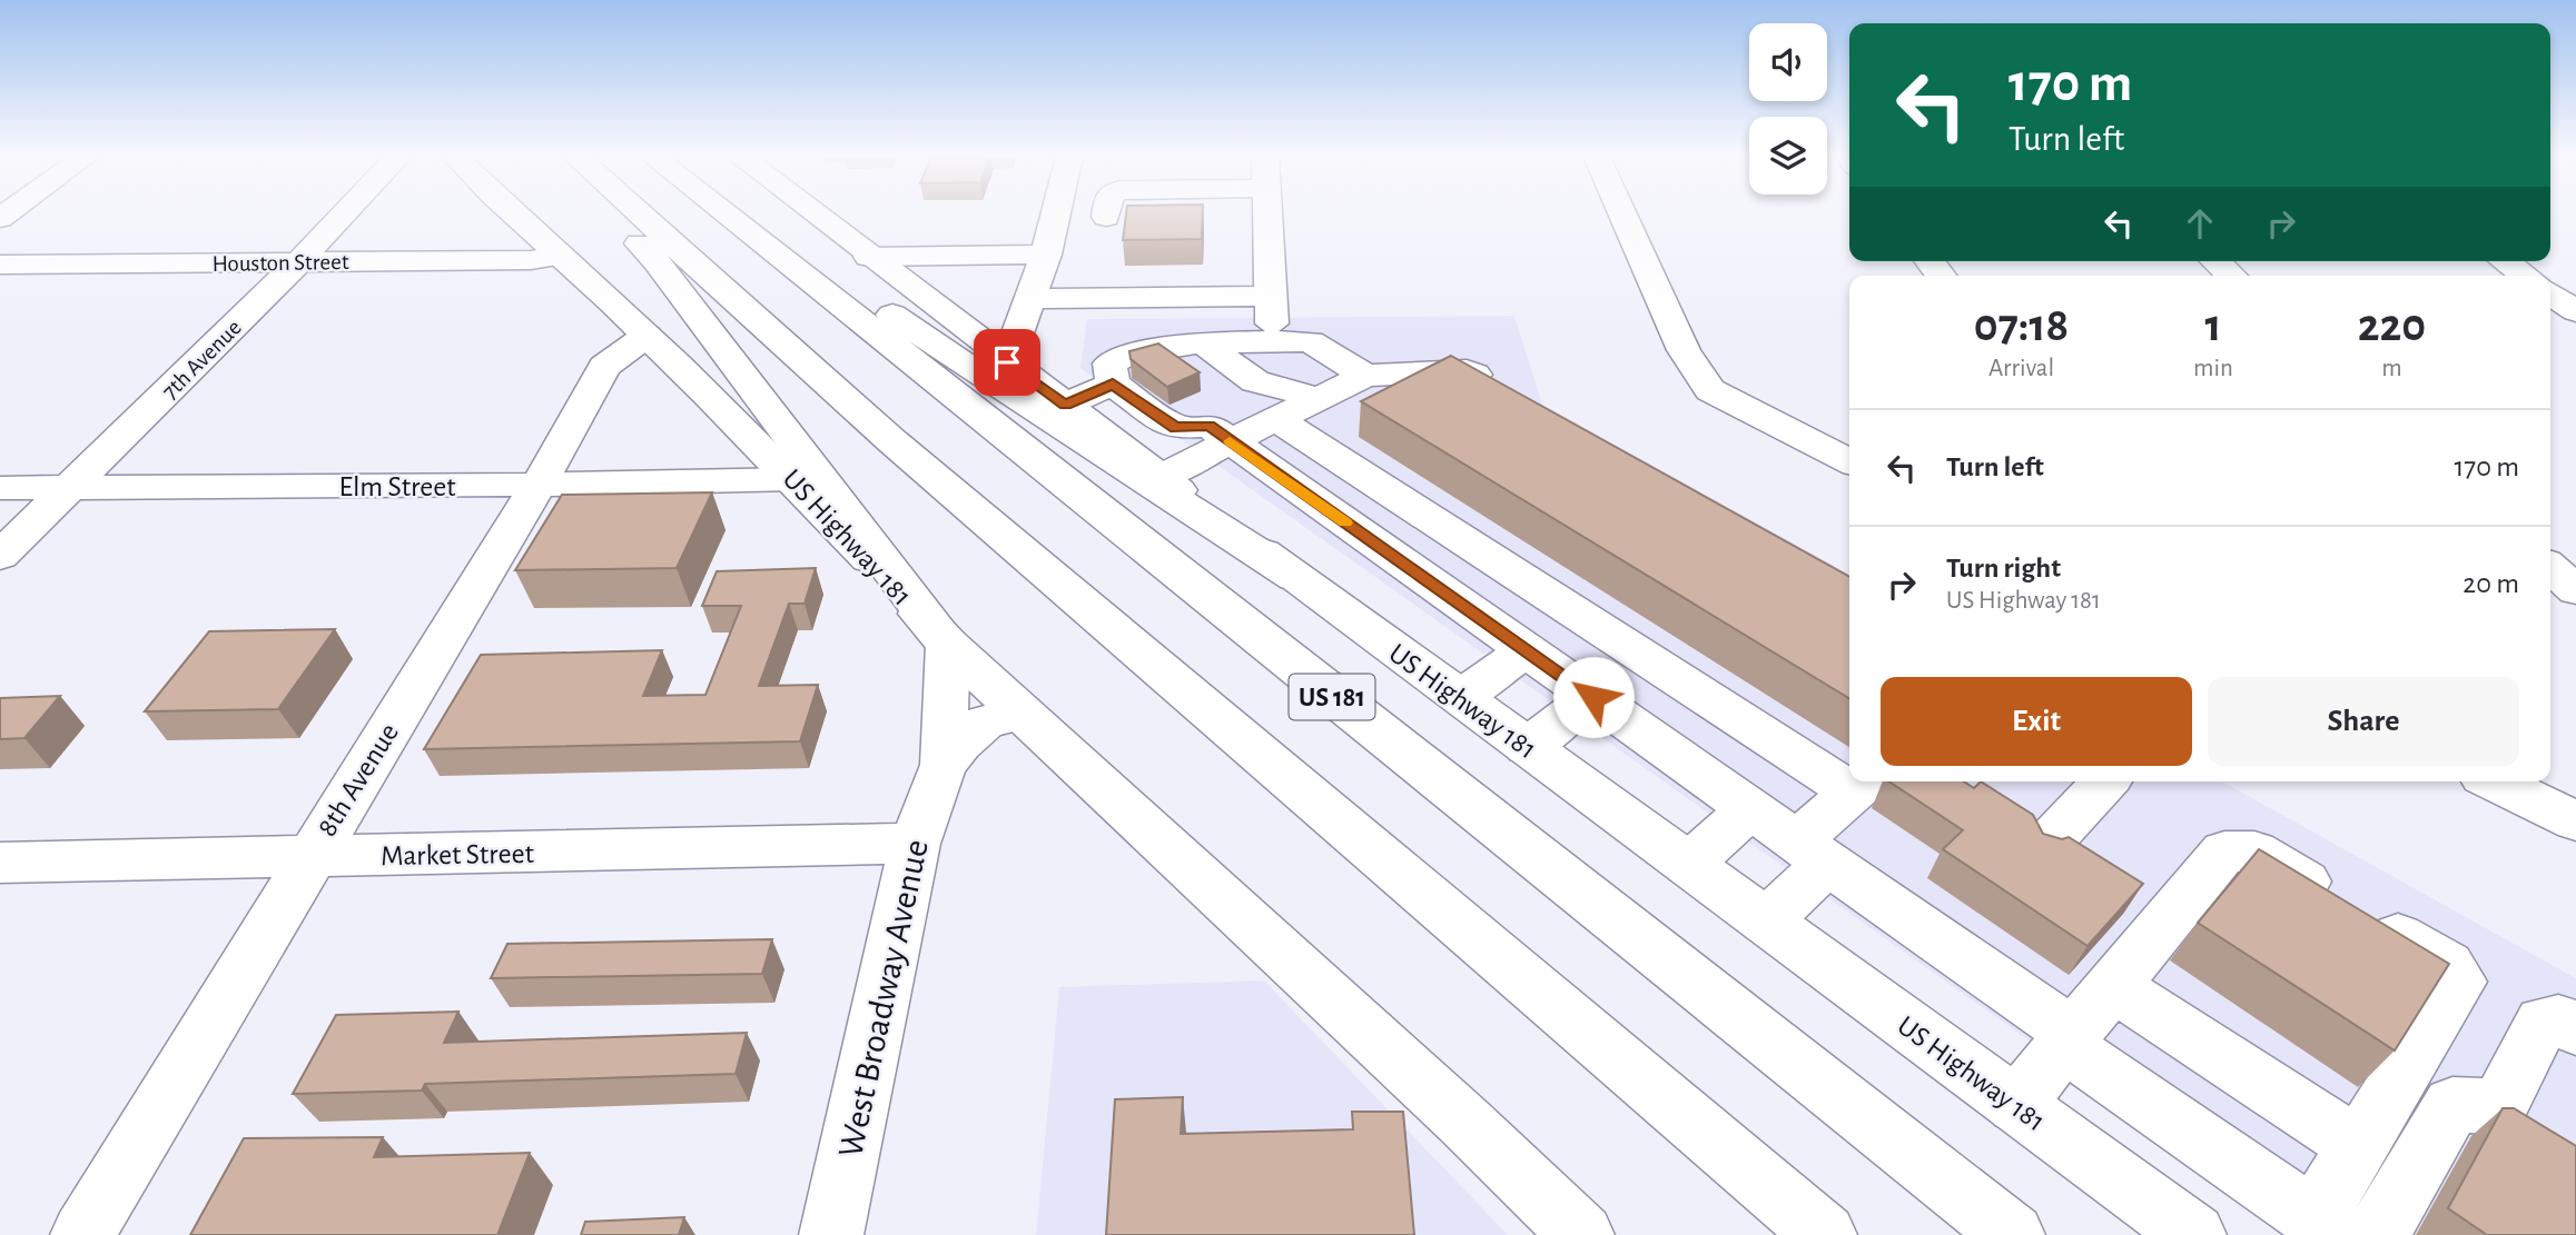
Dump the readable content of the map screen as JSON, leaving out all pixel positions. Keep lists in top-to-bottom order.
{
  "streets": {
    "main road": [
      "Houston Street",
      "7th Avenue",
      "Elm Street",
      "US Highway 181",
      "US 181",
      "8th Avenue",
      "Market Street",
      "West Broadway Avenue"
    ]
  },
  "crossings": [
    ["Houston Street", "7th Avenue"],
    ["Houston Street", "US Highway 181"],
    ["7th Avenue", "Elm Street"],
    ["Elm Street", "US Highway 181"],
    ["Elm Street", "8th Avenue"],
    ["US Highway 181", "8th Avenue"],
    ["US Highway 181", "West Broadway Avenue"],
    ["8th Avenue", "Market Street"],
    ["Market Street", "West Broadway Avenue"]
  ],
  "page": {
    "turn": ["170 m", "Turn left"],
    "eta": [
      "07:18",
      "Arrival",
      "1",
      "min",
      "220",
      "m"
    ],
    "list": [
      {
        "name": "Turn left",
        "value": "170 m"
      },
      {
        "name": "Turn right",
        "note": "US Highway 181",
        "value": "20 m"
      }
    ],
    "buttons": ["Exit", "Share"]
  }
}
